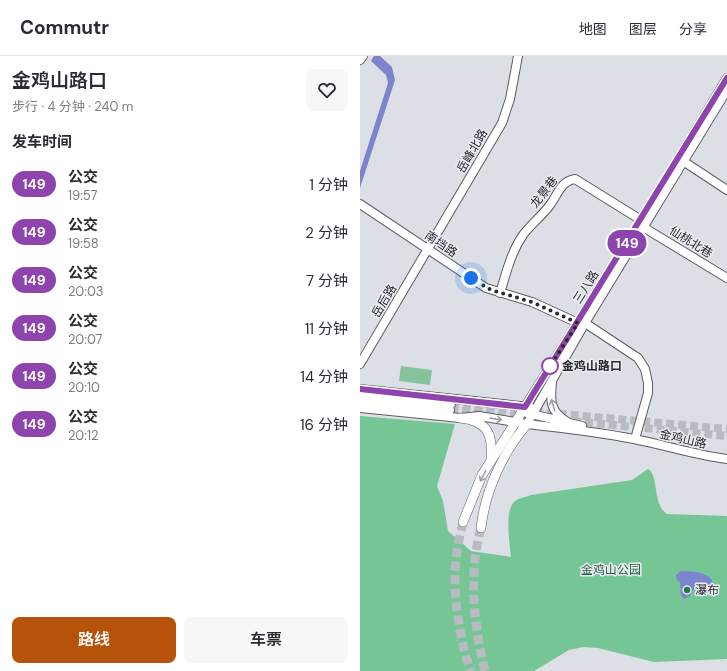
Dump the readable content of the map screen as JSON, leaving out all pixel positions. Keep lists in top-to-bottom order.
{
  "streets": {
    "street": [
      "岳峰北路",
      "龙景巷",
      "仙桃北巷",
      "南垱路",
      "三八路",
      "岳后路",
      "金鸡山路"
    ]
  },
  "crossings": [
    ["岳峰北路", "南垱路"],
    ["岳峰北路", "岳后路"],
    ["龙景巷", "仙桃北巷"],
    ["龙景巷", "南垱路"],
    ["龙景巷", "三八路"],
    ["仙桃北巷", "三八路"],
    ["南垱路", "三八路"],
    ["南垱路", "岳后路"],
    ["南垱路", "金鸡山路"]
  ],
  "parks": ["金鸡山公园"],
  "places": ["金鸡山路口", "瀑布"],
  "lines": ["bus line 149"],
  "page": {
    "header": "Commutr",
    "nav": ["地图", "图层", "分享"],
    "heading": [
      ["金鸡山路口", "步行 · 4 分钟 · 240 m"],
      "发车时间"
    ],
    "on_map": "149",
    "list": [
      {
        "mark": "149",
        "name": "公交",
        "note": "19:57",
        "value": "1 分钟"
      },
      {
        "mark": "149",
        "name": "公交",
        "note": "19:58",
        "value": "2 分钟"
      },
      {
        "mark": "149",
        "name": "公交",
        "note": "20:03",
        "value": "7 分钟"
      },
      {
        "mark": "149",
        "name": "公交",
        "note": "20:07",
        "value": "11 分钟"
      },
      {
        "mark": "149",
        "name": "公交",
        "note": "20:10",
        "value": "14 分钟"
      },
      {
        "mark": "149",
        "name": "公交",
        "note": "20:12",
        "value": "16 分钟"
      }
    ],
    "buttons": ["路线", "车票"]
  }
}
